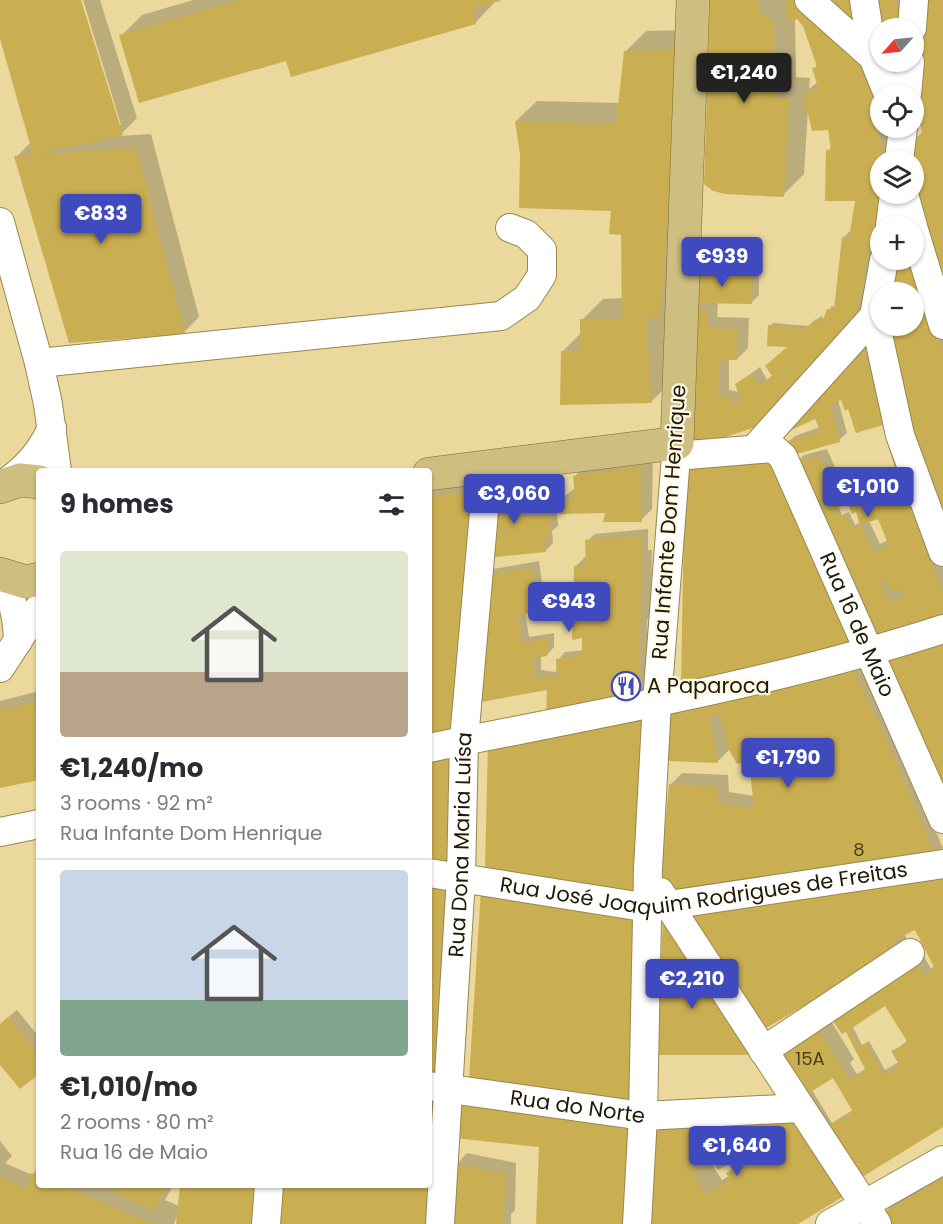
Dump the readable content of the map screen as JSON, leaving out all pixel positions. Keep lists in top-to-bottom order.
{
  "streets": {
    "main road": ["Rua Infante Dom Henrique"],
    "street": [
      "Rua 16 de Maio",
      "Rua Dona Maria Luísa",
      "Rua José Joaquim Rodrigues de Freitas",
      "Rua do Norte"
    ]
  },
  "crossings": [
    ["Rua Infante Dom Henrique", "Rua José Joaquim Rodrigues de Freitas"],
    ["Rua Dona Maria Luísa", "Rua José Joaquim Rodrigues de Freitas"],
    ["Rua Dona Maria Luísa", "Rua do Norte"]
  ],
  "places": {
    "restaurant": ["A Paparoca"]
  },
  "house_numbers": ["8", "15A"],
  "north": "bottom left",
  "page": {
    "map_buttons": ["+", "−"],
    "price": [
      "€1,240",
      "€833",
      "€939",
      "€1,010",
      "€3,060",
      "€943",
      "€1,790",
      "€2,210",
      "€1,640"
    ],
    "heading": "9 homes",
    "list": [
      {
        "name": "€1,240/mo",
        "note": "3 rooms · 92 m² · Rua Infante Dom Henrique"
      },
      {
        "name": "€1,010/mo",
        "note": "2 rooms · 80 m² · Rua 16 de Maio"
      }
    ]
  }
}
